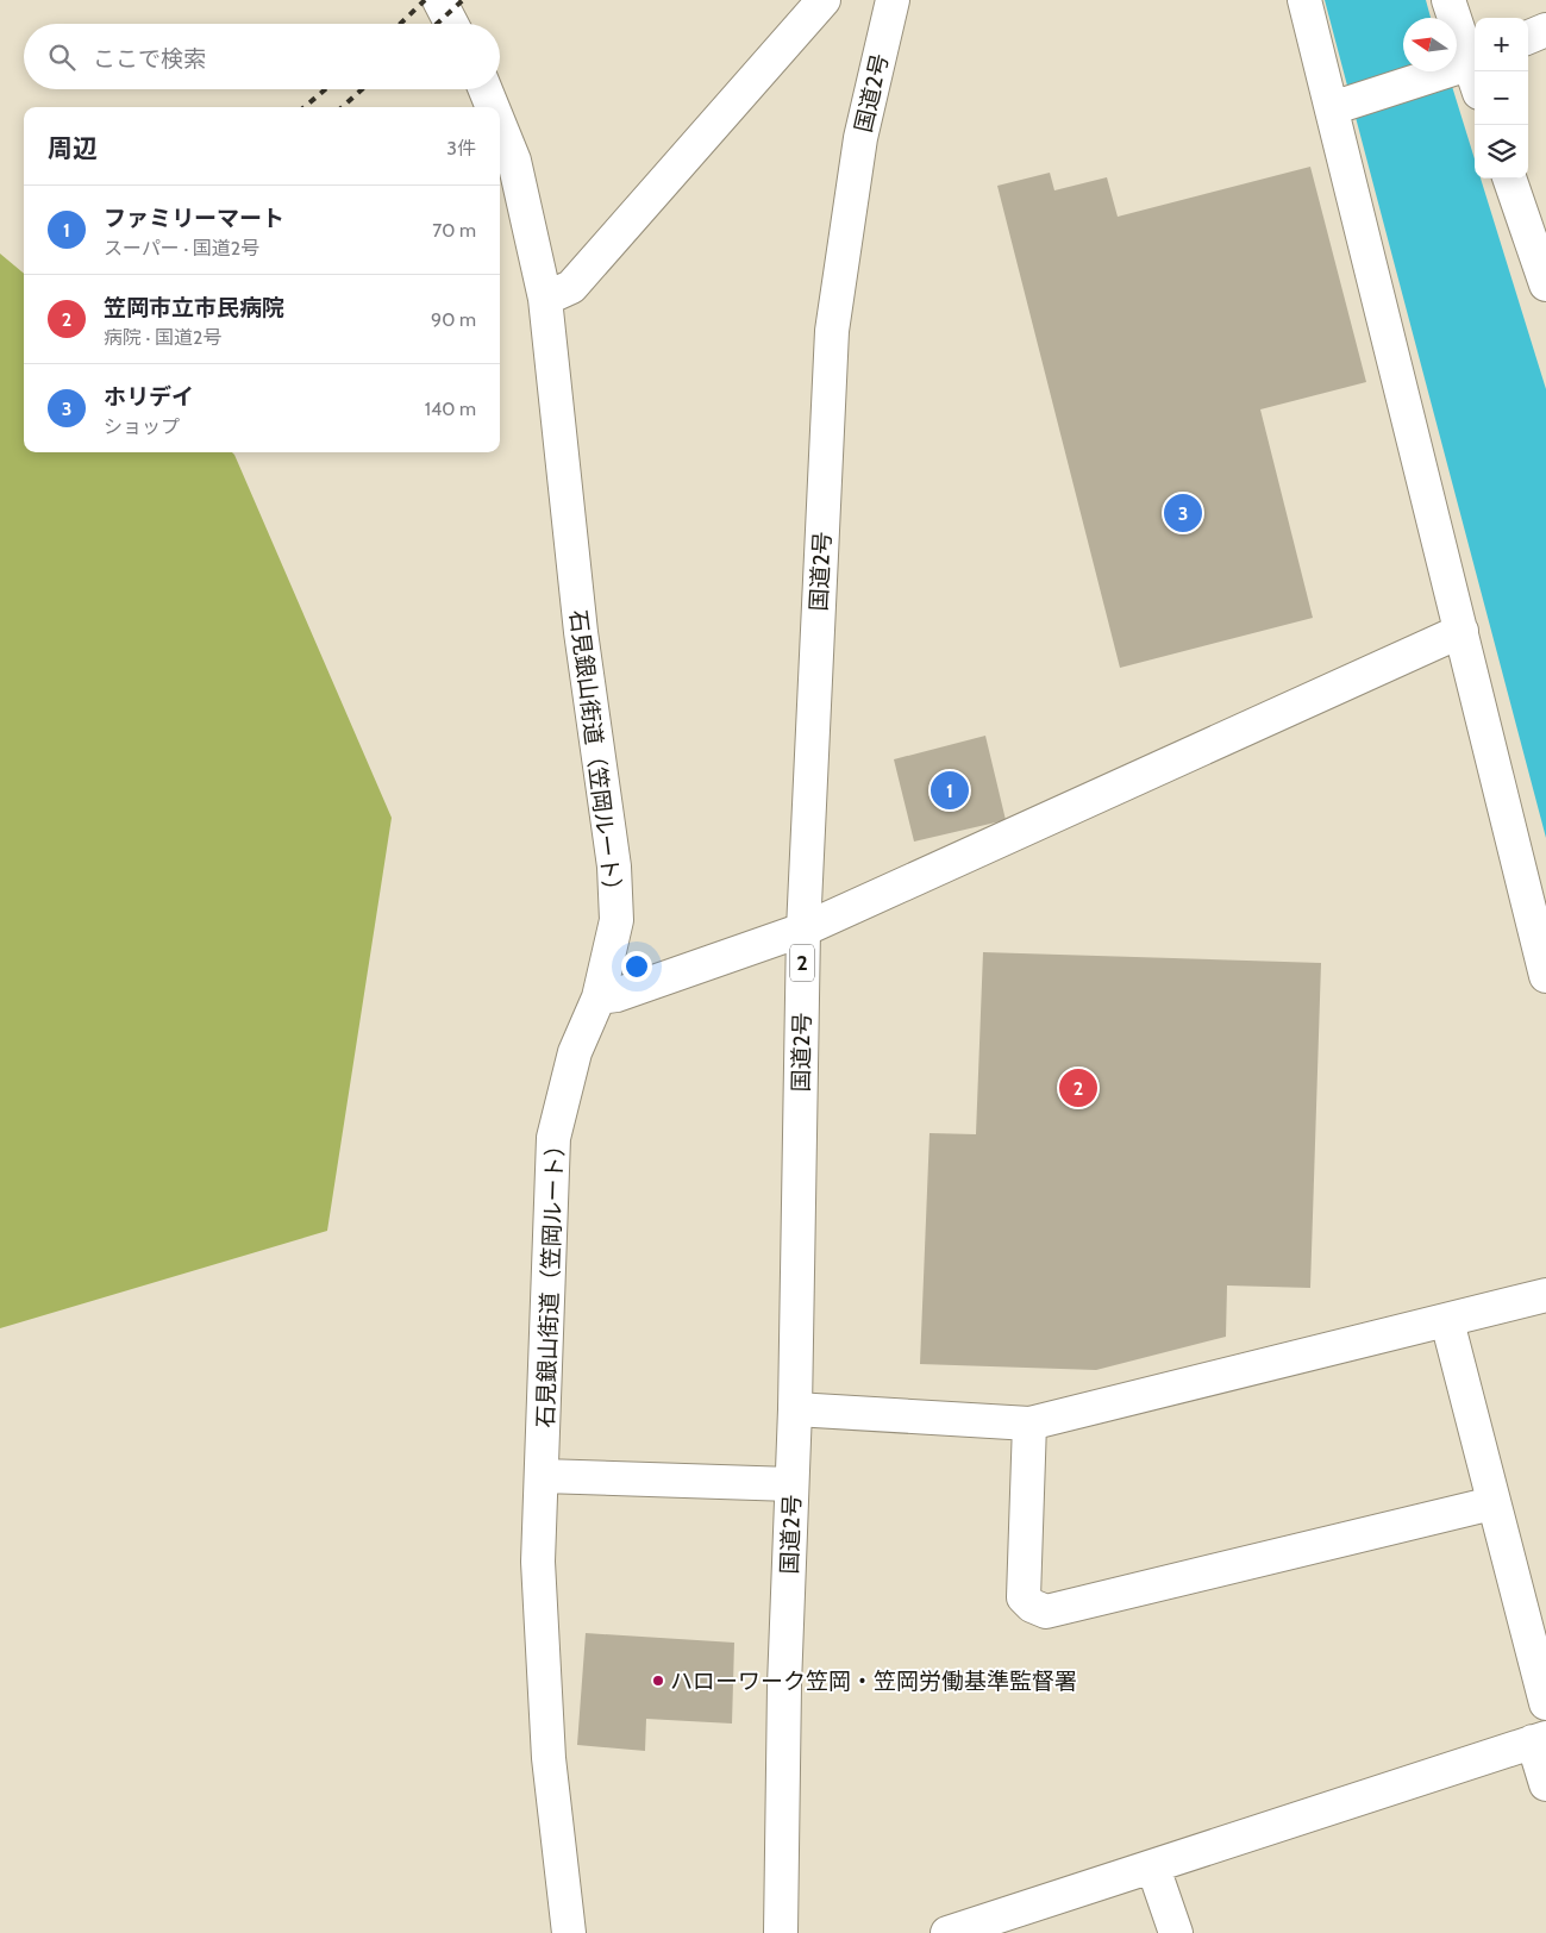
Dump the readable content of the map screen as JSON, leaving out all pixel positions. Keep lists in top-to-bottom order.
{
  "streets": {
    "main road": ["国道2号", "石見銀山街道（笠岡ルート）", "2"]
  },
  "places": ["ハローワーク笠岡・笠岡労働基準監督署"],
  "north": "left",
  "page": {
    "map_buttons": ["+", "−"],
    "search": "ここで検索",
    "heading": ["周辺", "3件"],
    "list": [
      {
        "mark": "1",
        "name": "ファミリーマート",
        "note": "スーパー · 国道2号",
        "value": "70 m"
      },
      {
        "mark": "2",
        "name": "笠岡市立市民病院",
        "note": "病院 · 国道2号",
        "value": "90 m"
      },
      {
        "mark": "3",
        "name": "ホリデイ",
        "note": "ショップ",
        "value": "140 m"
      }
    ],
    "pins": ["3", "1", "2"]
  }
}
